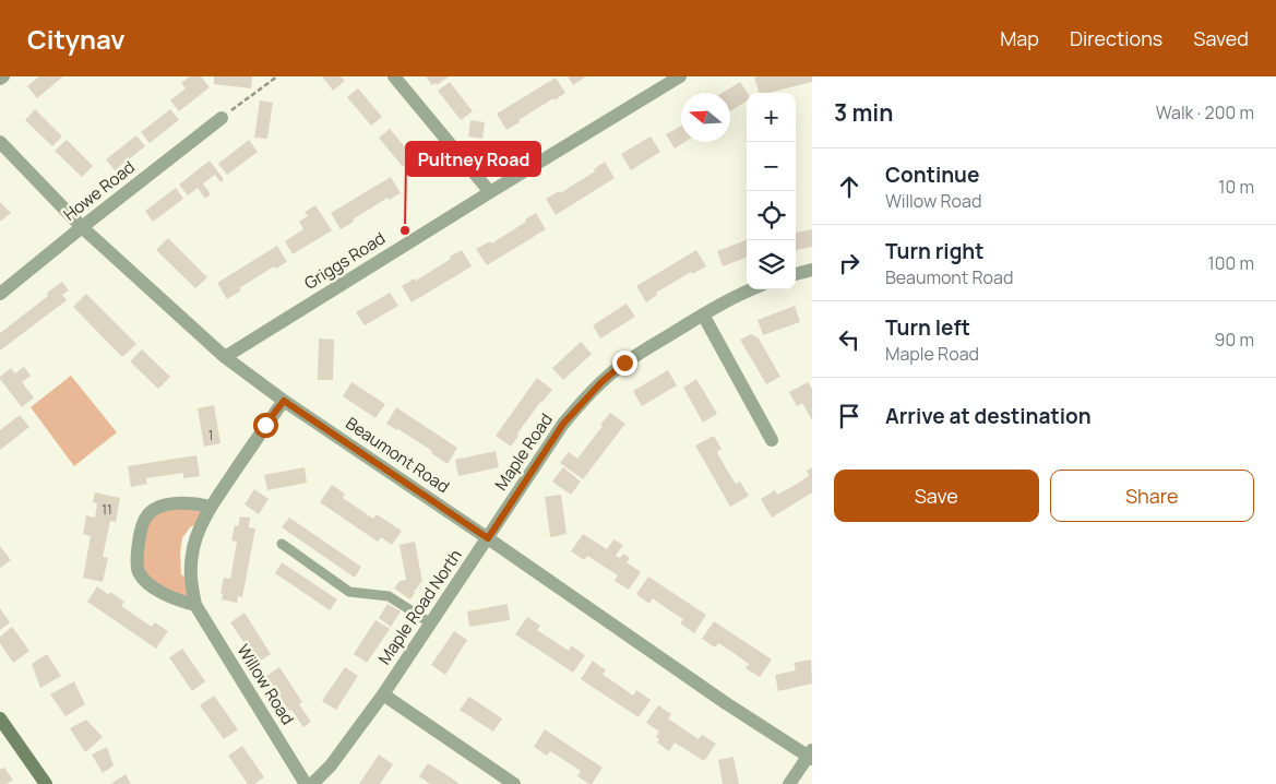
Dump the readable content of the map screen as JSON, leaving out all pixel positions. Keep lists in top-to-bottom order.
{
  "streets": {
    "street": [
      "Howe Road",
      "Griggs Road",
      "Maple Road",
      "Beaumont Road",
      "Maple Road North",
      "Willow Road"
    ]
  },
  "crossings": [
    ["Howe Road", "Beaumont Road"],
    ["Griggs Road", "Beaumont Road"],
    ["Maple Road", "Beaumont Road"],
    ["Maple Road", "Maple Road North"],
    ["Beaumont Road", "Maple Road North"],
    ["Beaumont Road", "Willow Road"]
  ],
  "places": ["Pultney Road"],
  "house_numbers": ["1", "11"],
  "north": "left",
  "page": {
    "header": "Citynav",
    "nav": ["Map", "Directions", "Saved"],
    "heading": ["3 min", "Walk · 200 m"],
    "map_buttons": ["+", "−"],
    "list": [
      ["Continue", "Willow Road", "10 m"],
      ["Turn right", "Beaumont Road", "100 m"],
      ["Turn left", "Maple Road", "90 m"],
      "Arrive at destination"
    ],
    "buttons": ["Save", "Share"]
  }
}
